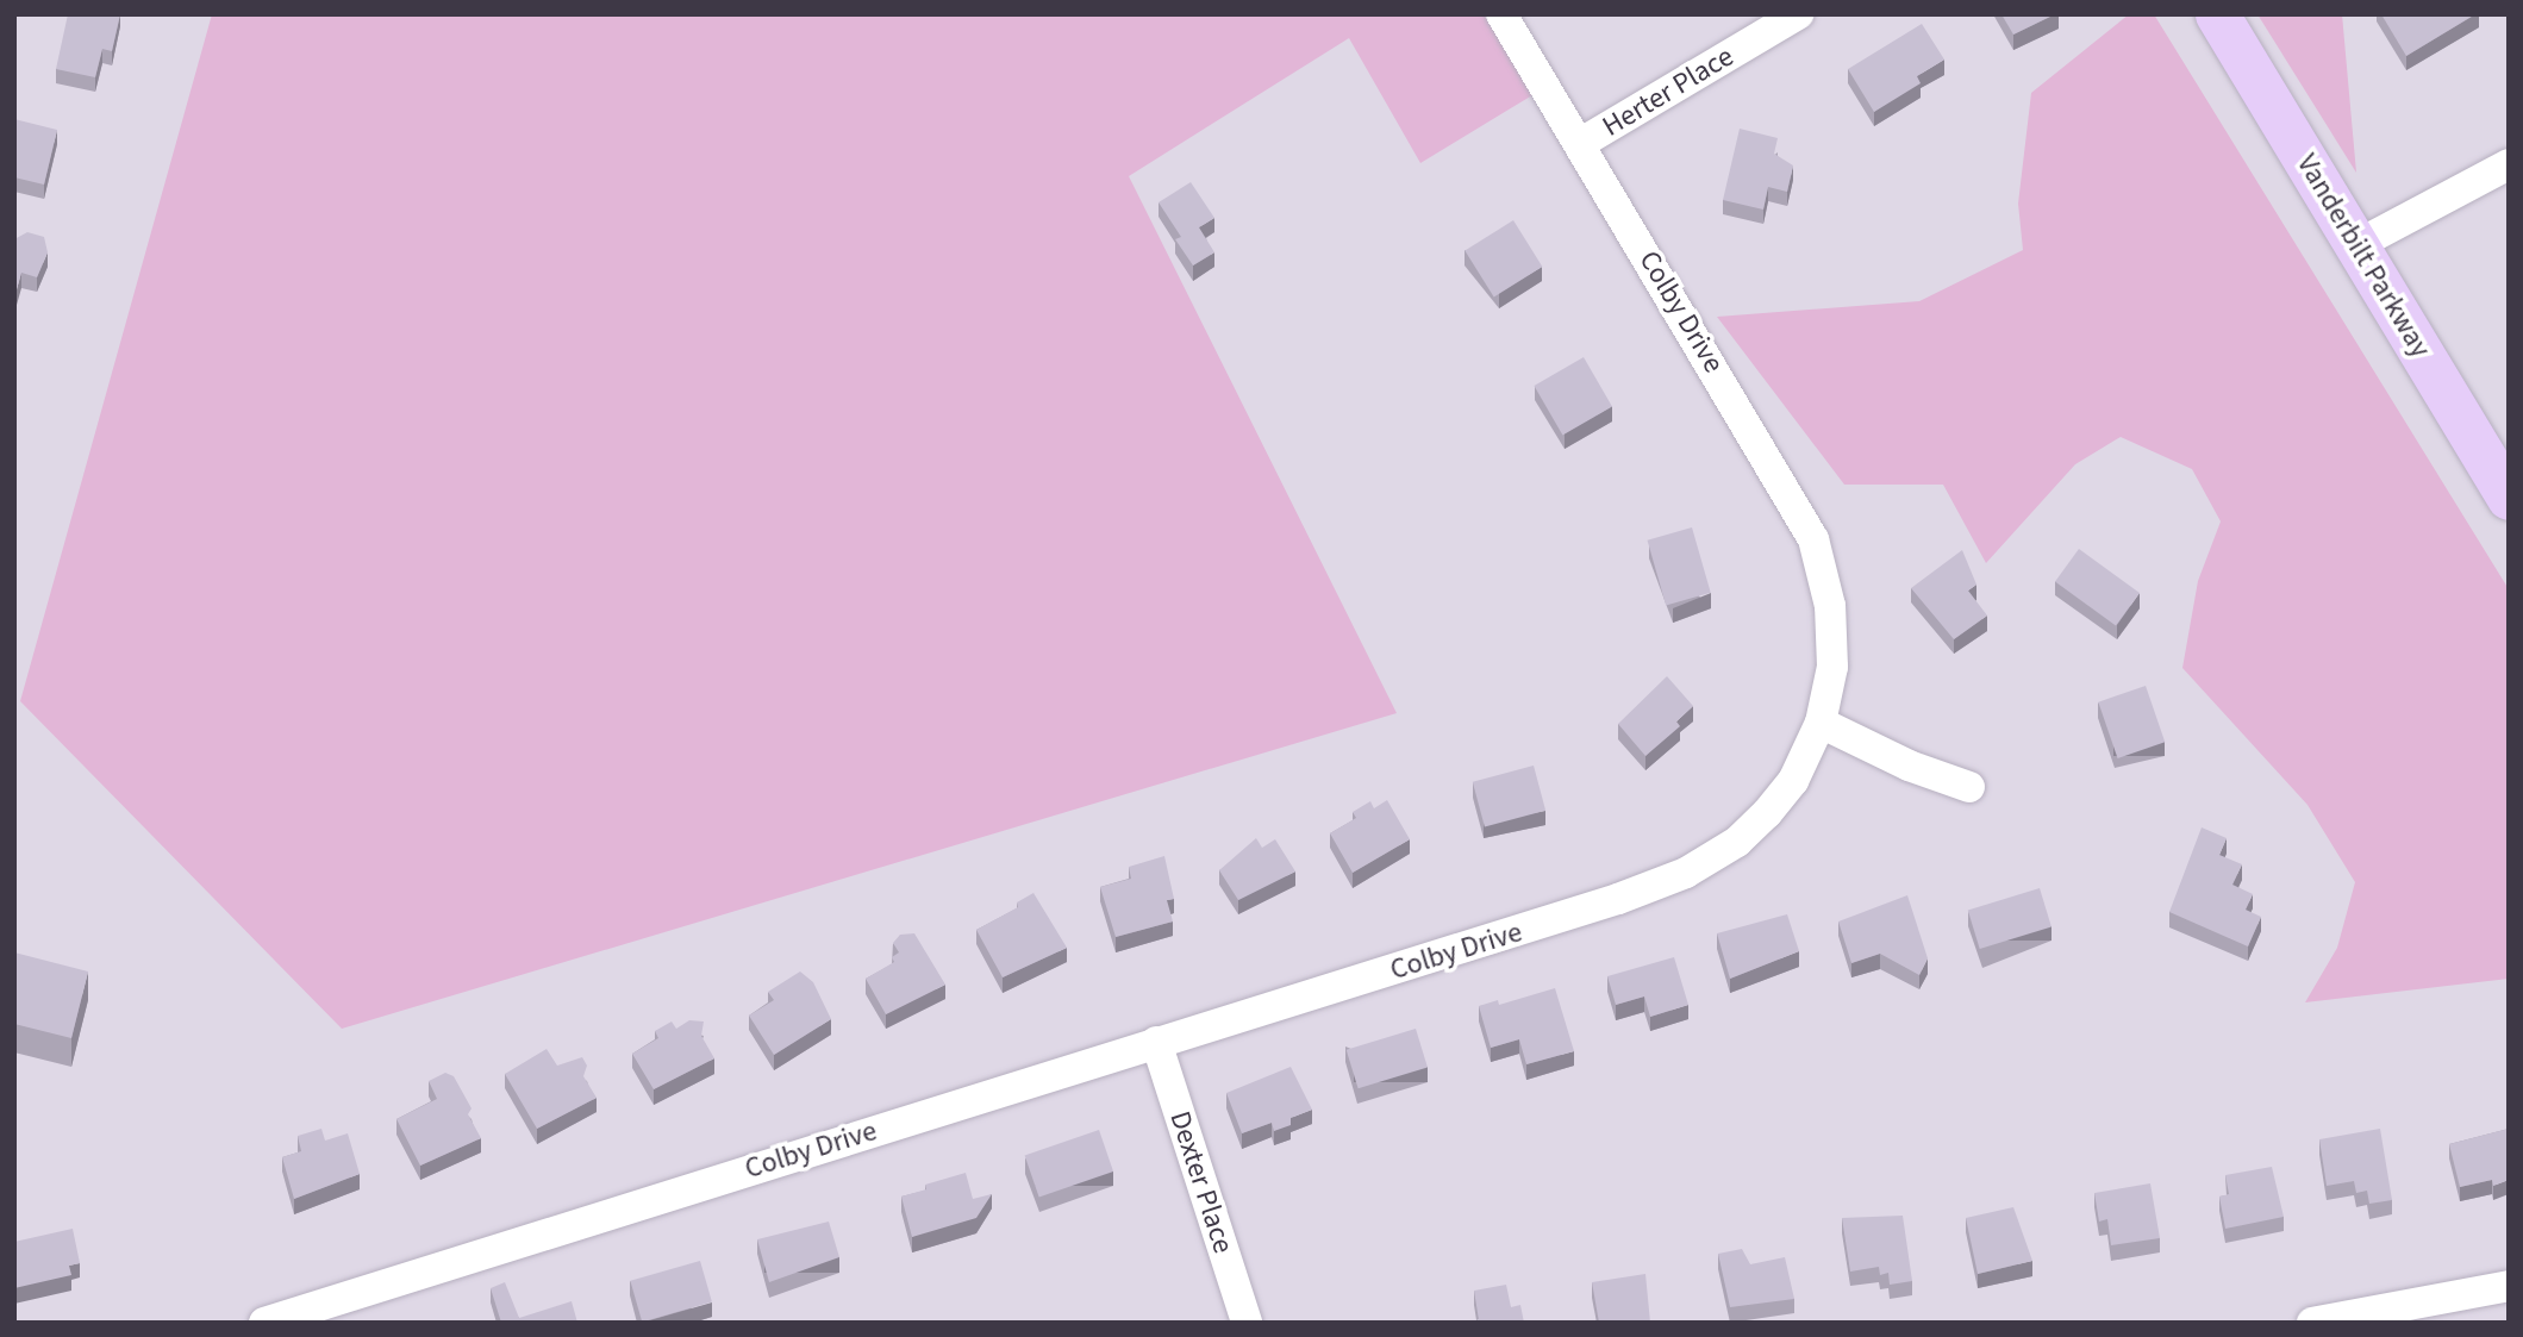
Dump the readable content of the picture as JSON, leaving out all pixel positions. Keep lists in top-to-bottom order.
{
  "streets": {
    "main road": ["Vanderbilt Parkway"],
    "street": ["Herter Place", "Colby Drive", "Dexter Place"]
  },
  "crossings": [
    ["Herter Place", "Colby Drive"],
    ["Colby Drive", "Dexter Place"]
  ]
}
